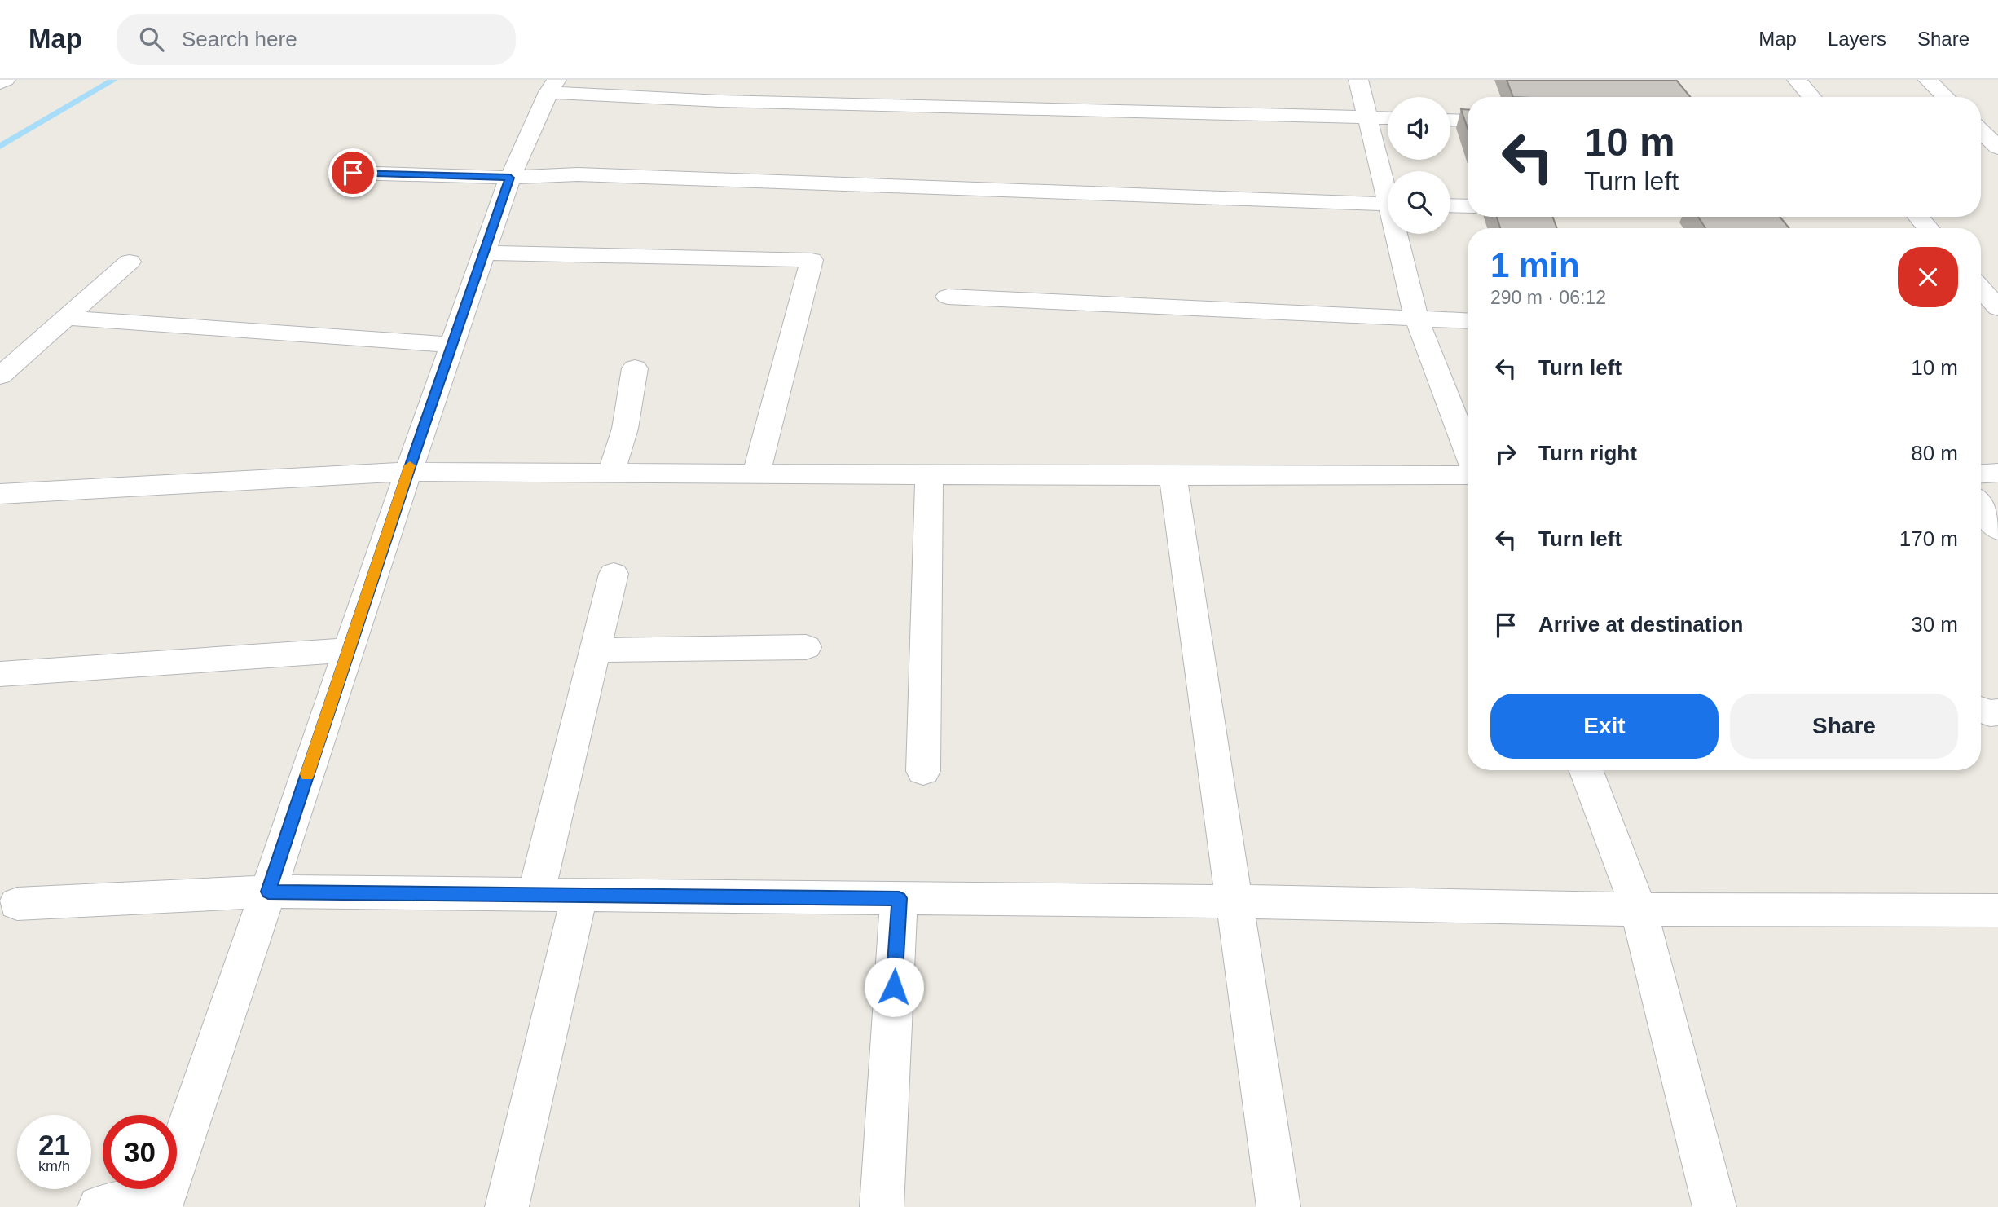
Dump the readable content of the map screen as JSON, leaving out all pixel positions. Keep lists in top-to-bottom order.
{
  "page": {
    "header": "Map",
    "search": "Search here",
    "nav": ["Map", "Layers", "Share"],
    "turn": ["10 m", "Turn left"],
    "heading": ["1 min", "290 m · 06:12"],
    "list": [
      {
        "name": "Turn left",
        "value": "10 m"
      },
      {
        "name": "Turn right",
        "value": "80 m"
      },
      {
        "name": "Turn left",
        "value": "170 m"
      },
      {
        "name": "Arrive at destination",
        "value": "30 m"
      }
    ],
    "buttons": ["Exit", "Share"],
    "speed": "21 km/h",
    "limit": "30"
  }
}
